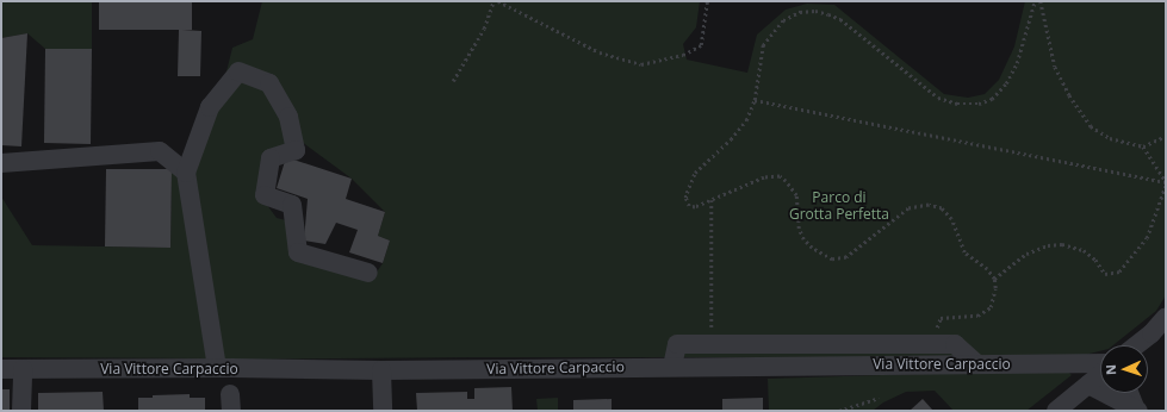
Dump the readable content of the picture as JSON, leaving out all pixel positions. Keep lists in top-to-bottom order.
{
  "streets": {
    "street": ["Via Vittore Carpaccio"]
  },
  "parks": ["Parco di Grotta Perfetta"],
  "north": "left"
}
